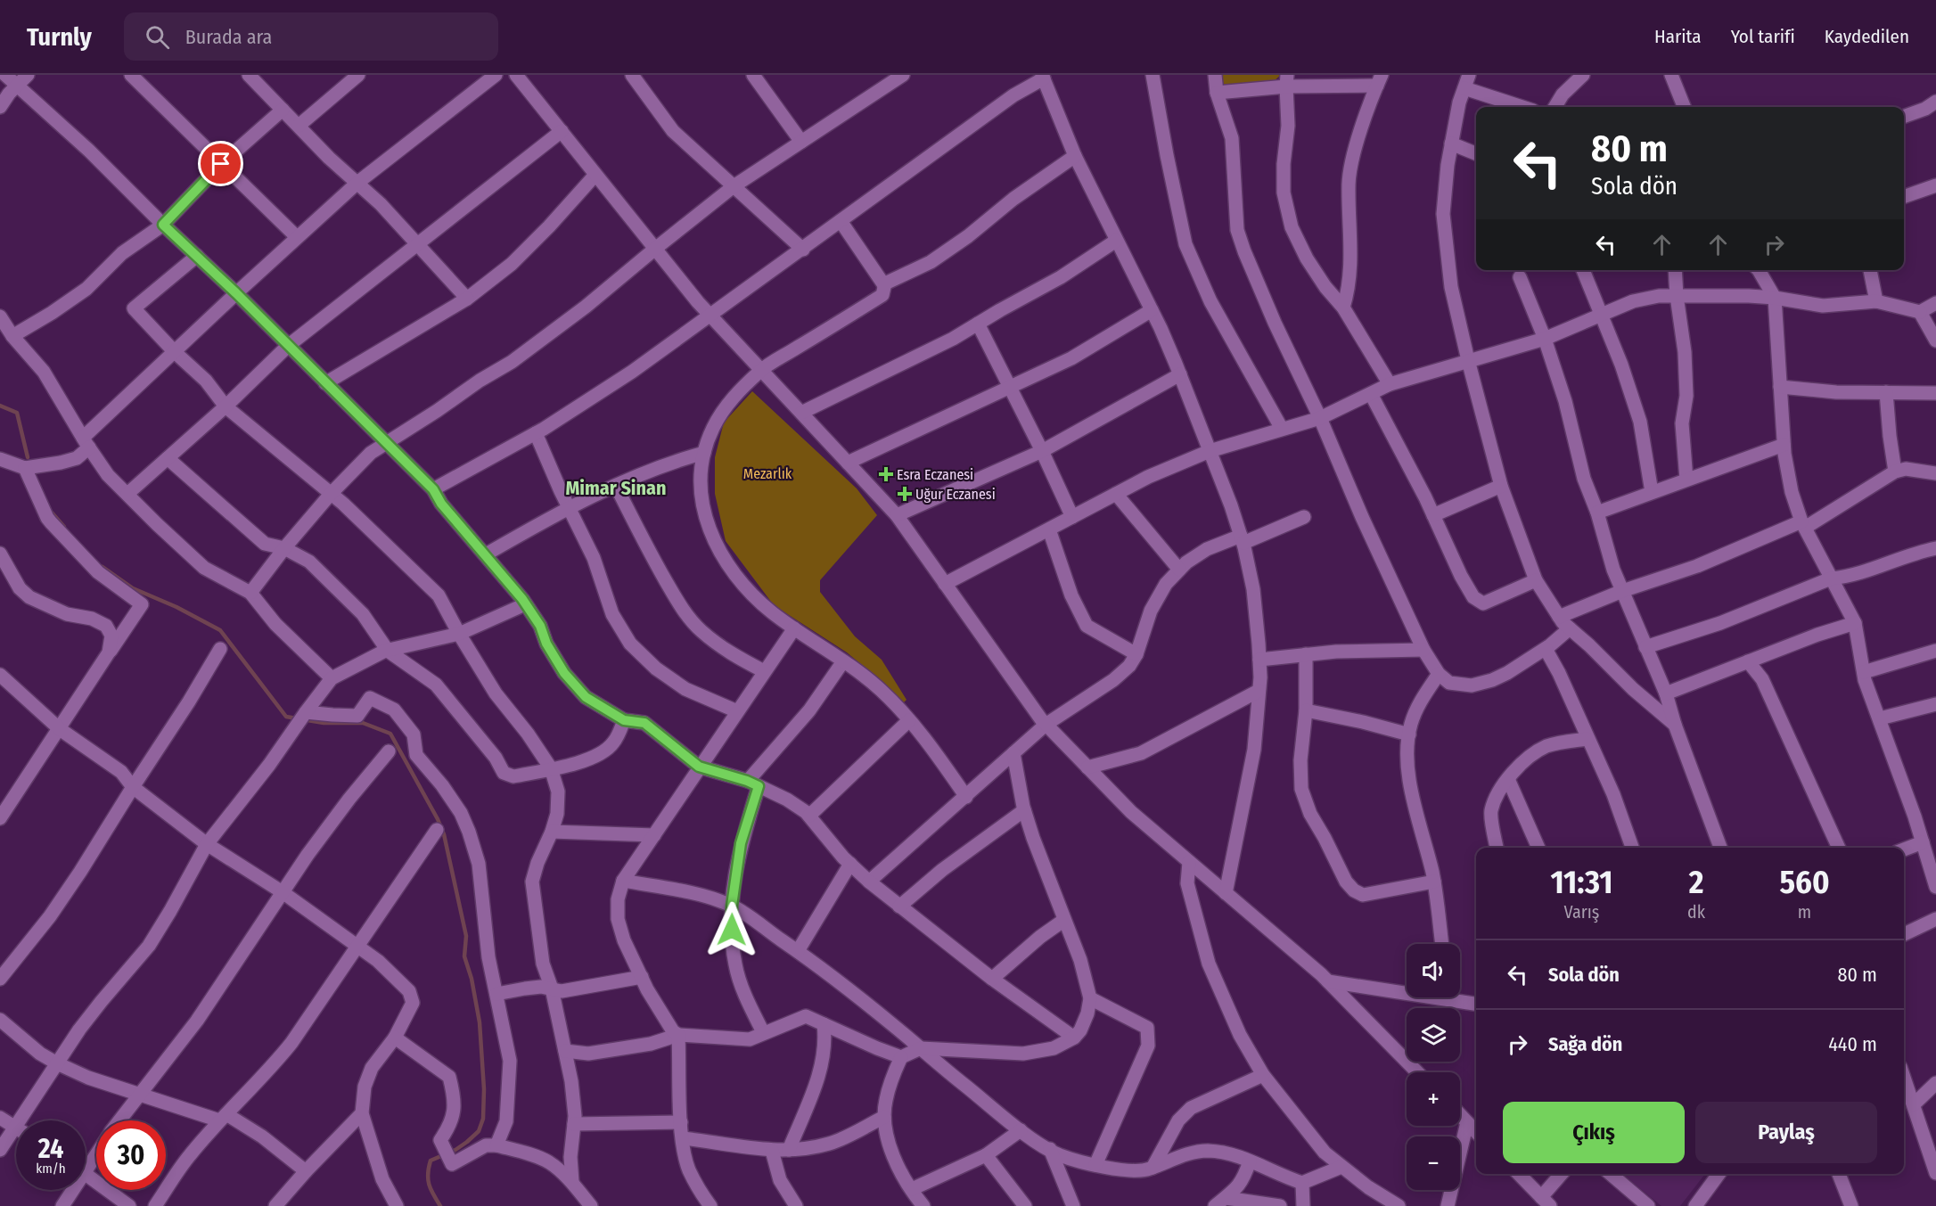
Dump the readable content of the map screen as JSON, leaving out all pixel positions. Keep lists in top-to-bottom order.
{
  "districts": ["Mimar Sinan"],
  "parks": ["Mezarlık"],
  "places": {
    "health": ["Esra Eczanesi", "Uğur Eczanesi"]
  },
  "page": {
    "header": "Turnly",
    "search": "Burada ara",
    "nav": ["Harita", "Yol tarifi", "Kaydedilen"],
    "turn": ["80 m", "Sola dön"],
    "eta": [
      "11:31",
      "Varış",
      "2",
      "dk",
      "560",
      "m"
    ],
    "list": [
      {
        "name": "Sola dön",
        "value": "80 m"
      },
      {
        "name": "Sağa dön",
        "value": "440 m"
      }
    ],
    "map_buttons": ["+", "−"],
    "buttons": ["Çıkış", "Paylaş"],
    "speed": "24 km/h",
    "limit": "30"
  }
}
